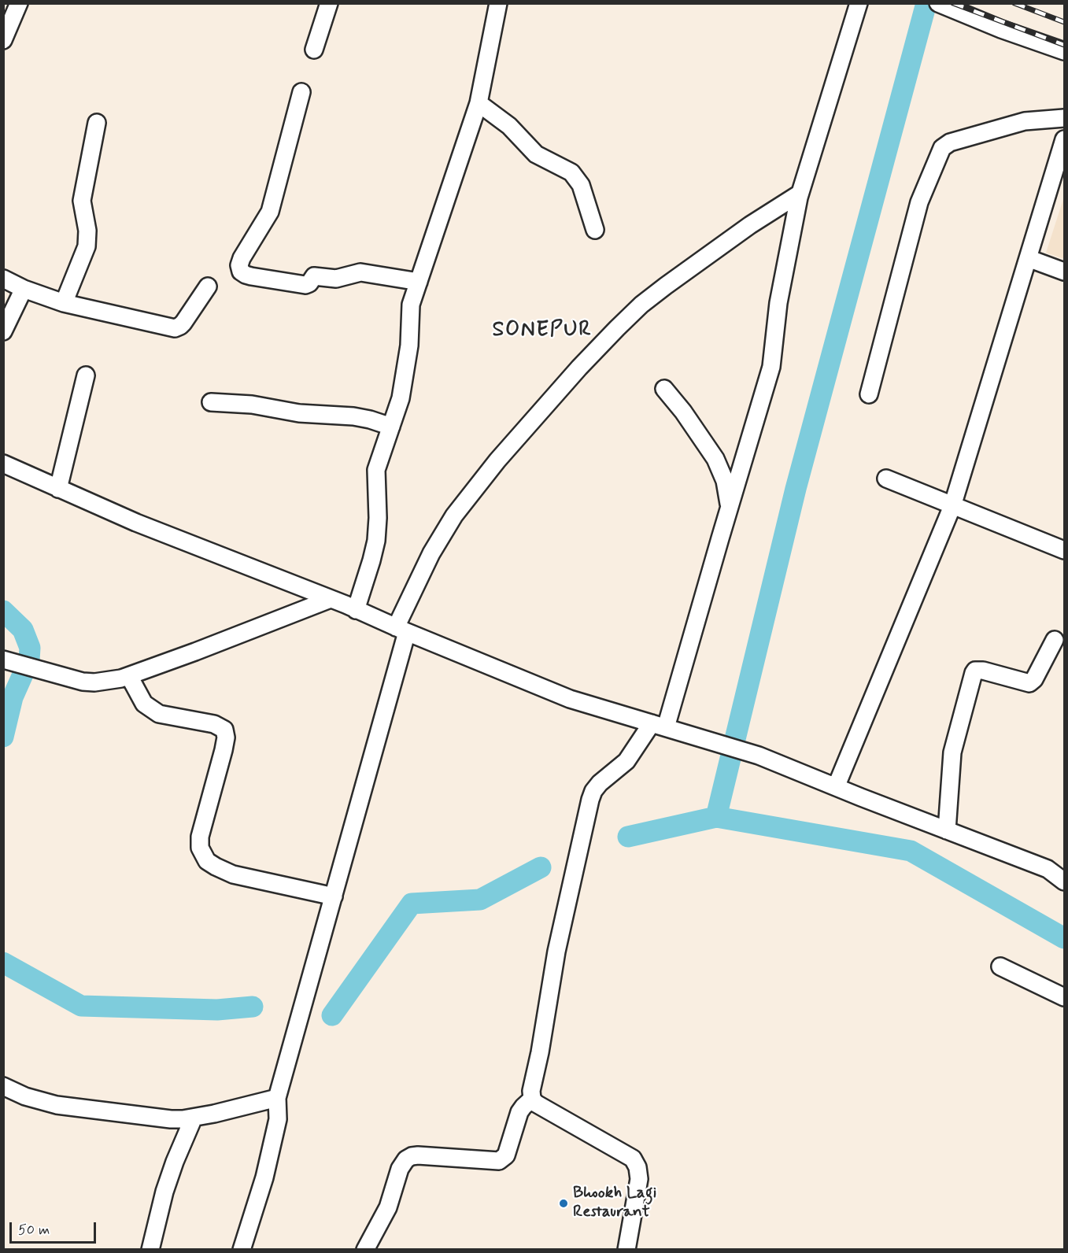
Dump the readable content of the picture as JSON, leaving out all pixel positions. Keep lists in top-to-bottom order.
{
  "districts": ["SONEPUR"],
  "places": ["Bhookh Lagi Restaurant"],
  "scale_bar": "50 m"
}
